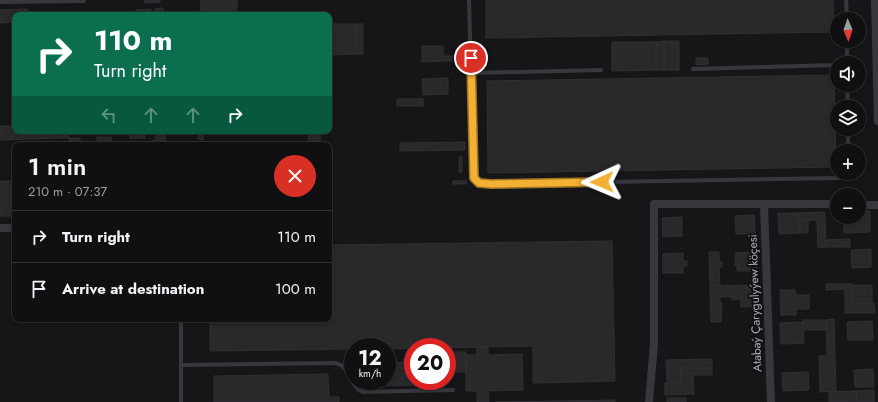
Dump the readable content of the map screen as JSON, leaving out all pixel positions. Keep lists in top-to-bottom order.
{
  "streets": {
    "street": ["Atabaý Çarygulyýew köçesi"]
  },
  "north": "bottom",
  "page": {
    "map_buttons": ["+", "−"],
    "turn": ["110 m", "Turn right"],
    "heading": ["1 min", "210 m · 07:37"],
    "list": [
      {
        "name": "Turn right",
        "value": "110 m"
      },
      {
        "name": "Arrive at destination",
        "value": "100 m"
      }
    ],
    "speed": "12 km/h",
    "limit": "20"
  }
}
